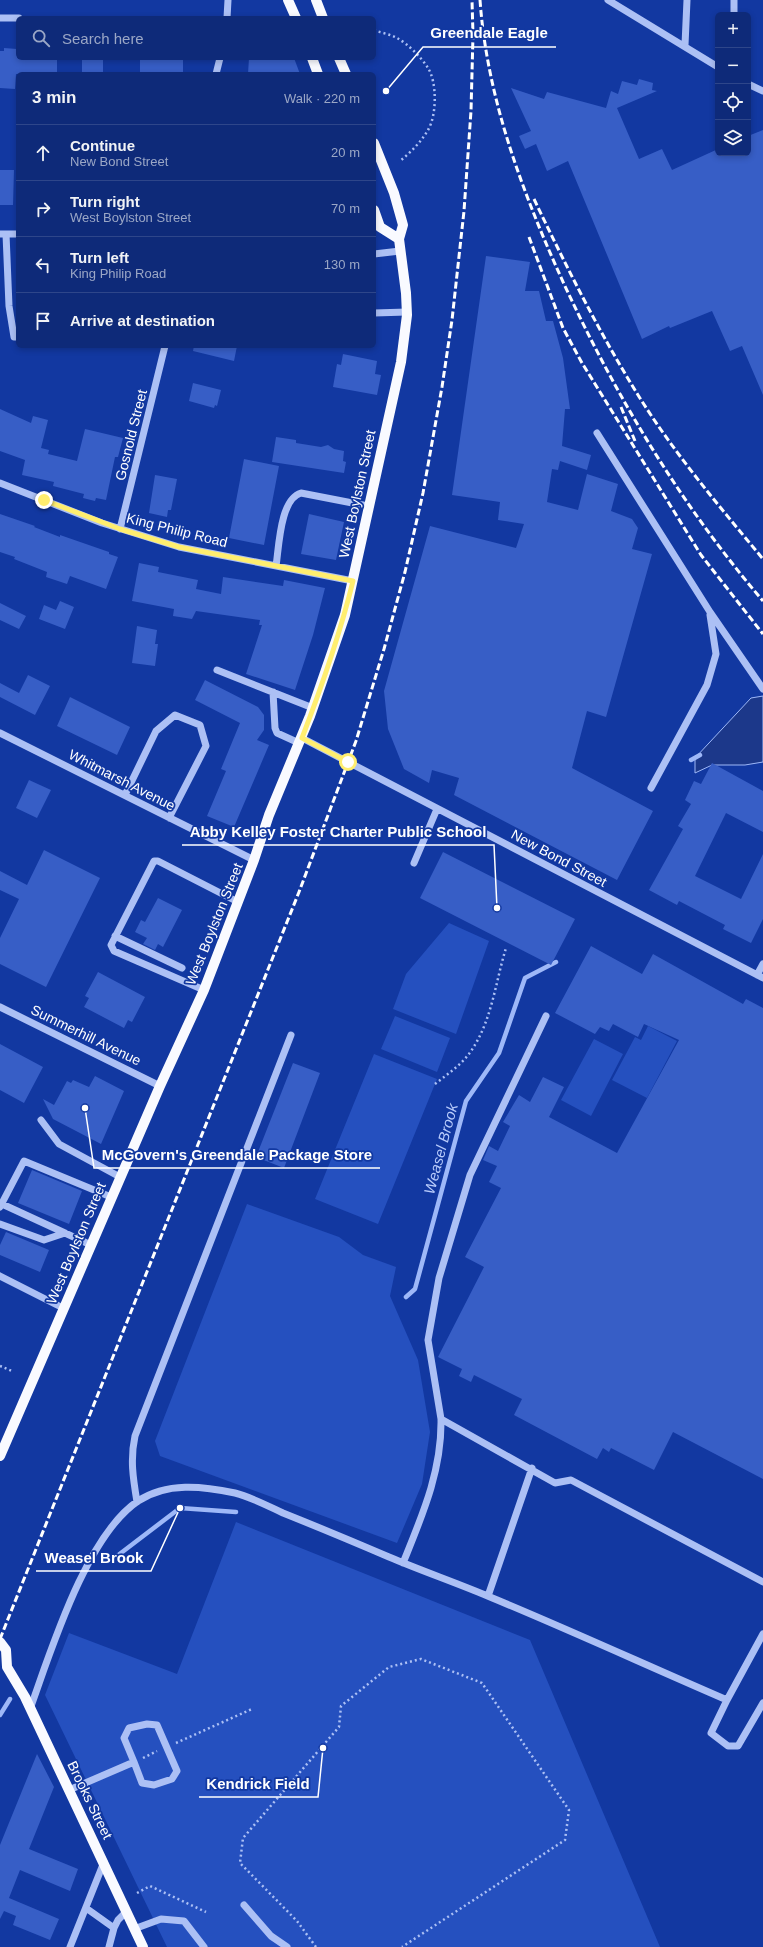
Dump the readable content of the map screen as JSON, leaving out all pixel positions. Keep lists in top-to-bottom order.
{
  "streets": {
    "main road": ["West Boylston Street", "Brooks Street"],
    "street": [
      "Gosnold Street",
      "King Philip Road",
      "Whitmarsh Avenue",
      "New Bond Street",
      "Summerhill Avenue"
    ]
  },
  "crossings": [
    ["Gosnold Street", "King Philip Road"],
    ["West Boylston Street", "King Philip Road"],
    ["West Boylston Street", "Whitmarsh Avenue"],
    ["West Boylston Street", "New Bond Street"],
    ["West Boylston Street", "Summerhill Avenue"]
  ],
  "water": ["Weasel Brook"],
  "places": [
    "Greendale Eagle",
    "Abby Kelley Foster Charter Public School",
    "McGovern's Greendale Package Store",
    "Weasel Brook",
    "Kendrick Field"
  ],
  "page": {
    "map_buttons": ["+", "−"],
    "search": "Search here",
    "heading": ["3 min", "Walk · 220 m"],
    "list": [
      ["Continue", "New Bond Street", "20 m"],
      ["Turn right", "West Boylston Street", "70 m"],
      ["Turn left", "King Philip Road", "130 m"],
      "Arrive at destination"
    ]
  }
}
